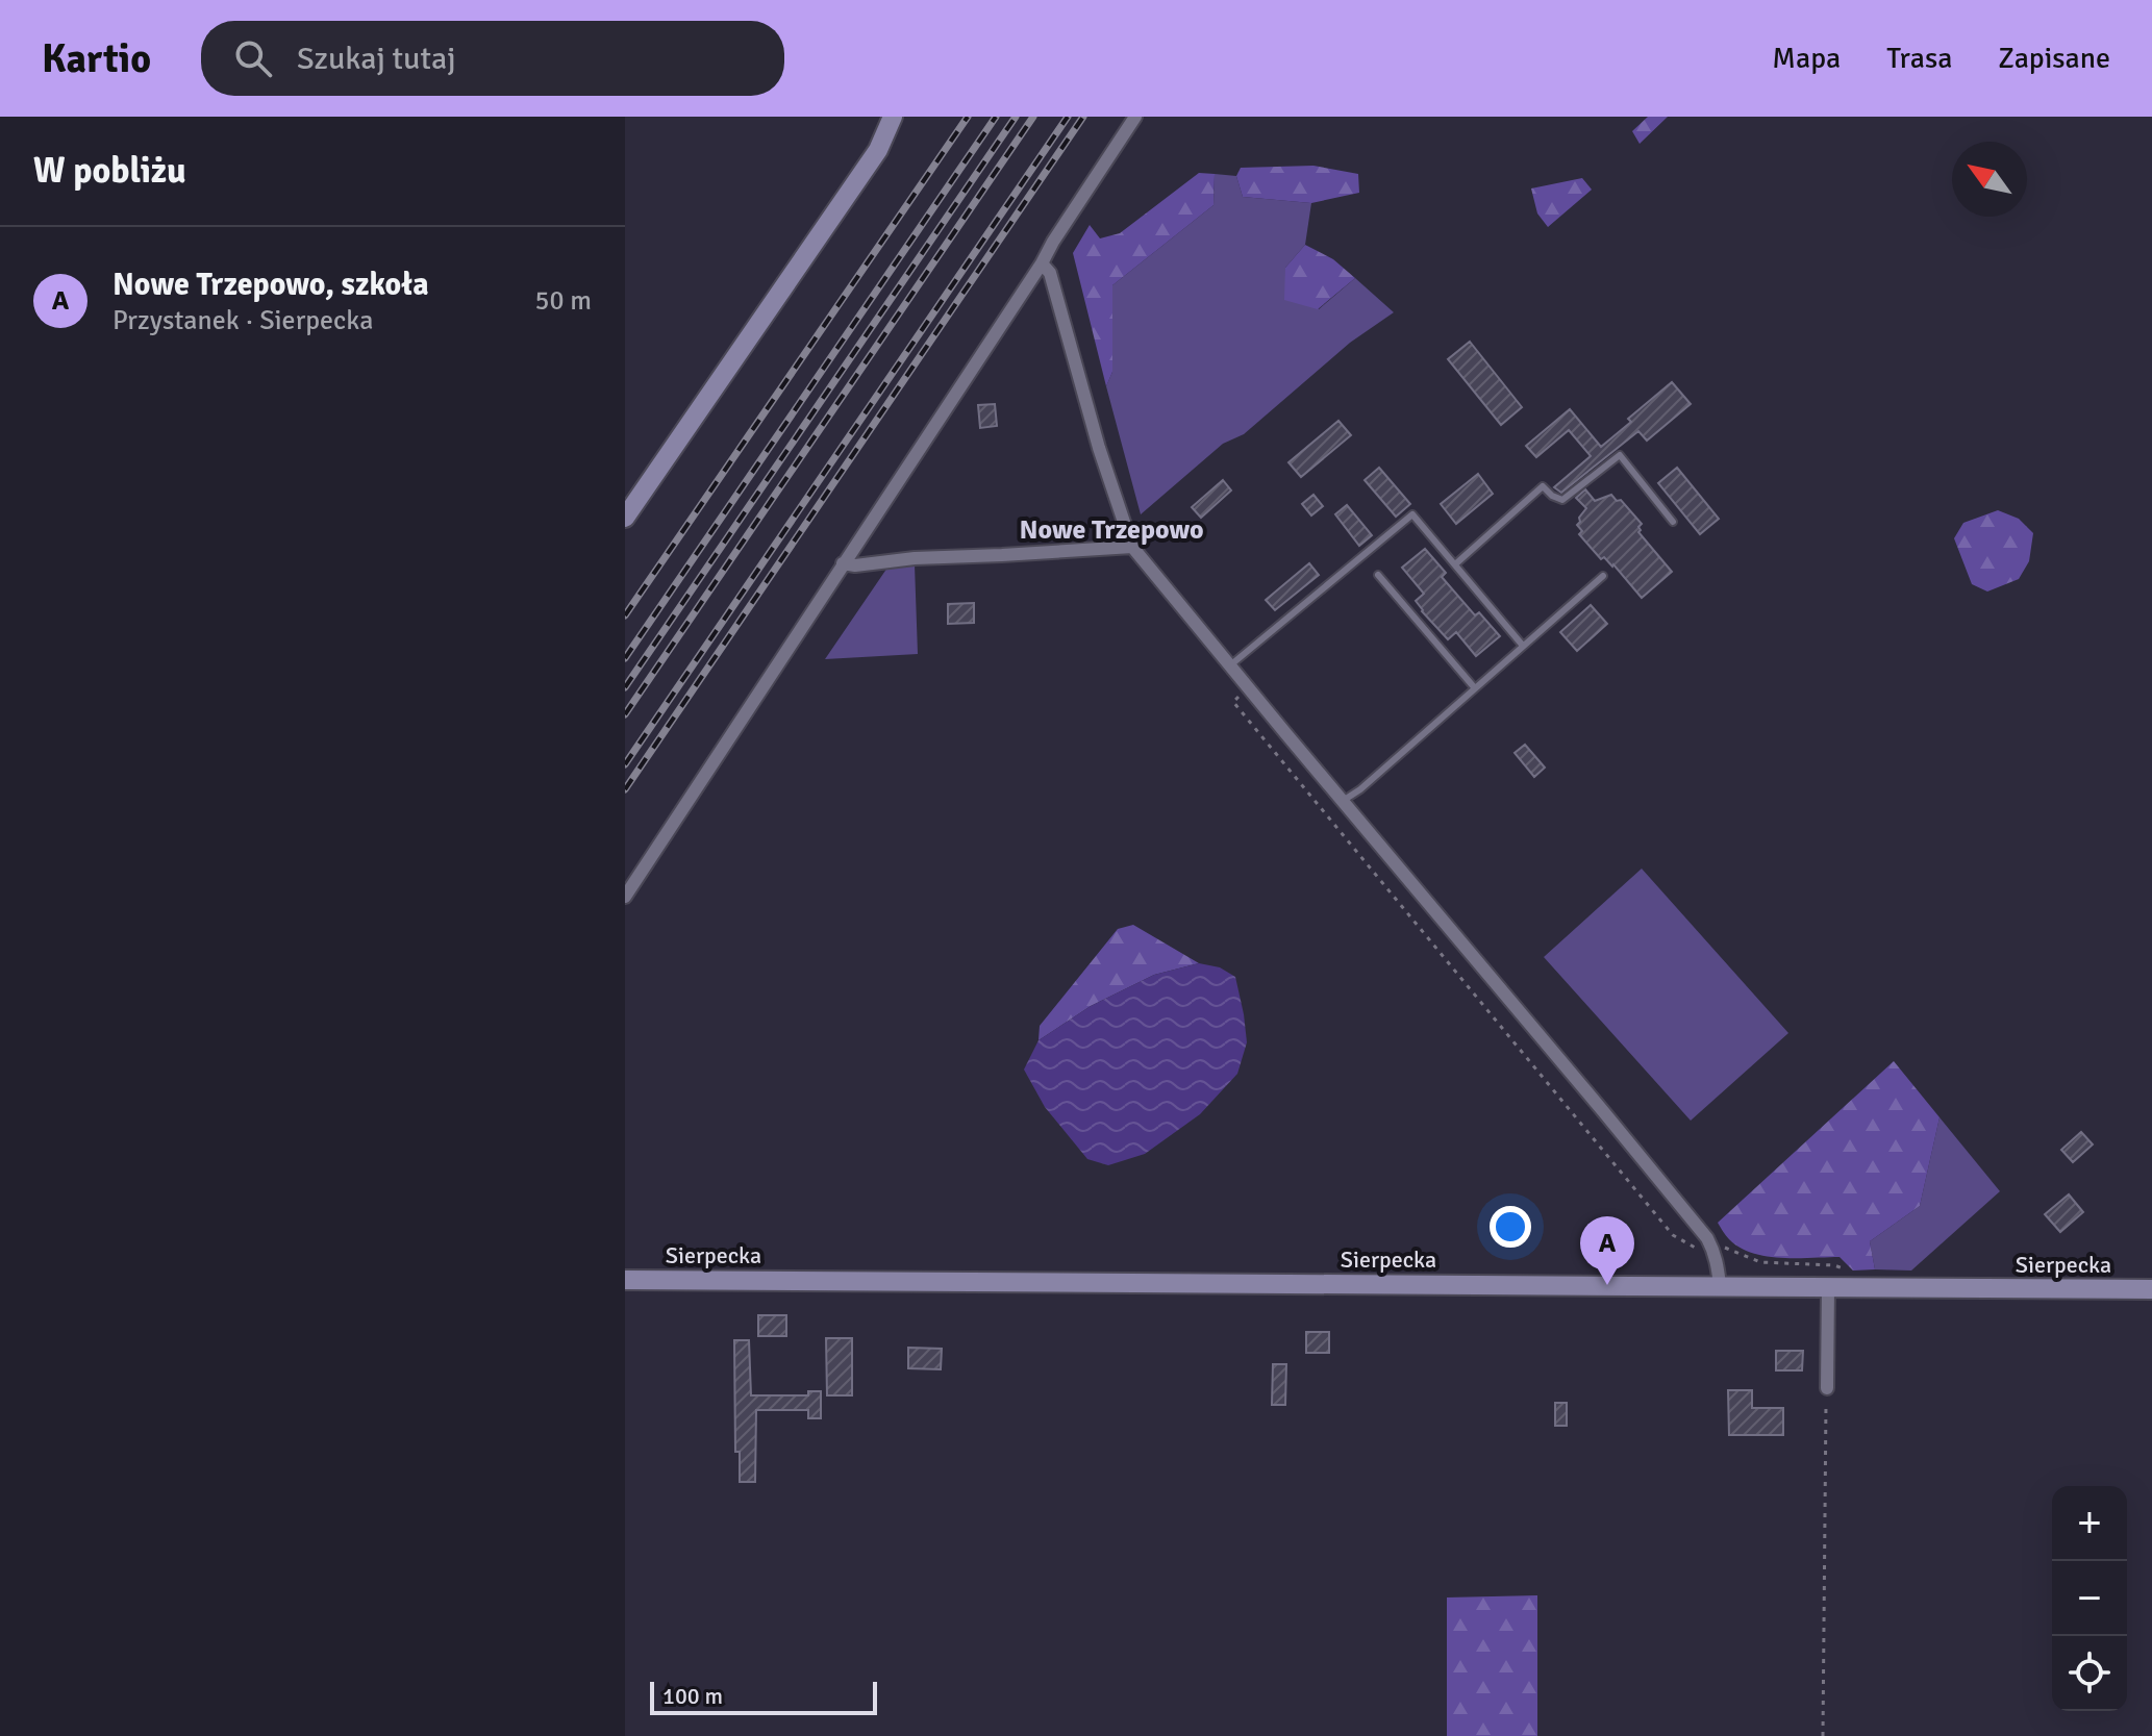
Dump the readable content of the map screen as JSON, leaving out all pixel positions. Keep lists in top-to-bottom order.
{
  "streets": {
    "street": ["Sierpecka"]
  },
  "districts": ["Nowe Trzepowo"],
  "scale_bar": "100 m",
  "north": "top left",
  "page": {
    "header": "Kartio",
    "search": "Szukaj tutaj",
    "nav": ["Mapa", "Trasa", "Zapisane"],
    "heading": "W pobliżu",
    "list": [
      {
        "mark": "A",
        "name": "Nowe Trzepowo, szkoła",
        "note": "Przystanek · Sierpecka",
        "value": "50 m"
      }
    ],
    "pins": "A",
    "map_buttons": ["+", "−"],
    "scale": "100 m"
  }
}
